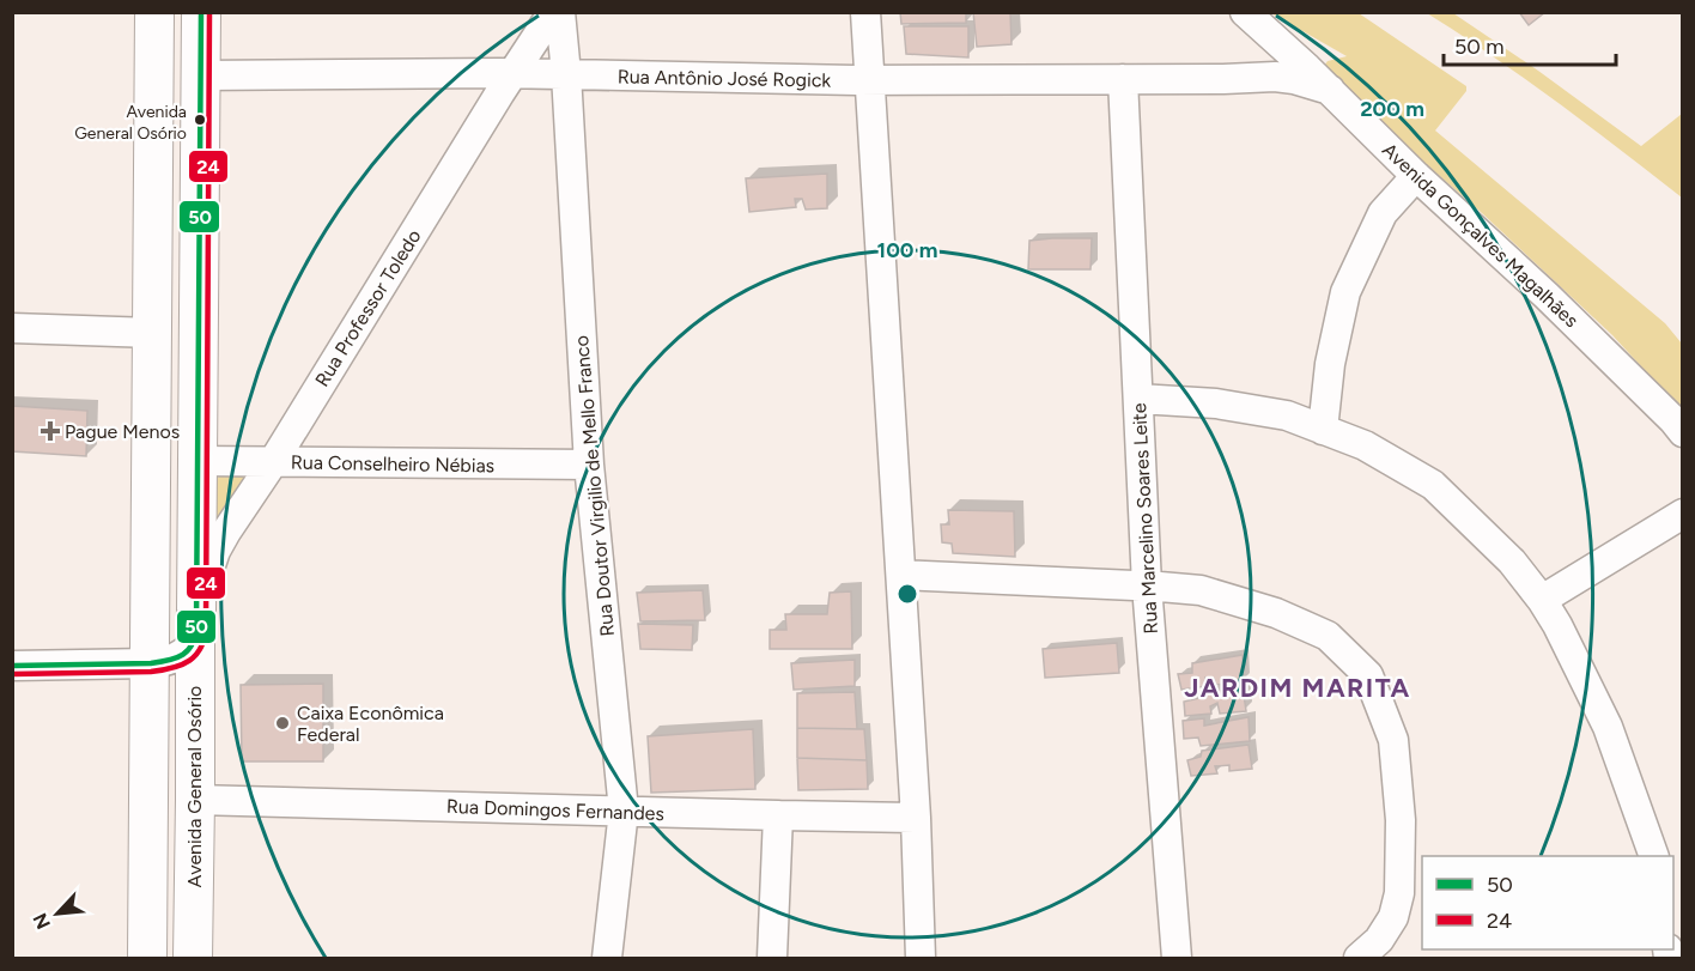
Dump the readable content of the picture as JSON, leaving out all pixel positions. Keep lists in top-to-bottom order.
{
  "streets": {
    "main road": ["Avenida General Osório"],
    "street": [
      "Rua Antônio José Rogick",
      "Avenida Gonçalves Magalhães",
      "Rua Professor Toledo",
      "Rua Conselheiro Nébias",
      "Rua Doutor Virgilio de Mello Franco",
      "Rua Marcelino Soares Leite",
      "Rua Domingos Fernandes"
    ]
  },
  "crossings": [
    ["Rua Antônio José Rogick", "Avenida Gonçalves Magalhães"],
    ["Rua Antônio José Rogick", "Rua Professor Toledo"],
    ["Rua Antônio José Rogick", "Rua Doutor Virgilio de Mello Franco"],
    ["Rua Antônio José Rogick", "Rua Marcelino Soares Leite"],
    ["Rua Antônio José Rogick", "Avenida General Osório"],
    ["Rua Professor Toledo", "Rua Conselheiro Nébias"],
    ["Rua Professor Toledo", "Avenida General Osório"],
    ["Rua Conselheiro Nébias", "Rua Doutor Virgilio de Mello Franco"],
    ["Rua Conselheiro Nébias", "Avenida General Osório"],
    ["Rua Doutor Virgilio de Mello Franco", "Rua Domingos Fernandes"],
    ["Avenida General Osório", "Rua Domingos Fernandes"]
  ],
  "districts": ["JARDIM MARITA"],
  "places": {
    "other": ["Avenida General Osório", "Caixa Econômica Federal"],
    "health": ["Pague Menos"]
  },
  "lines": ["transit line 50", "transit line 24"],
  "legend": ["50", "24"],
  "scale_bar": "50 m",
  "north": "bottom left",
  "rings": ["200 m", "100 m"]
}
